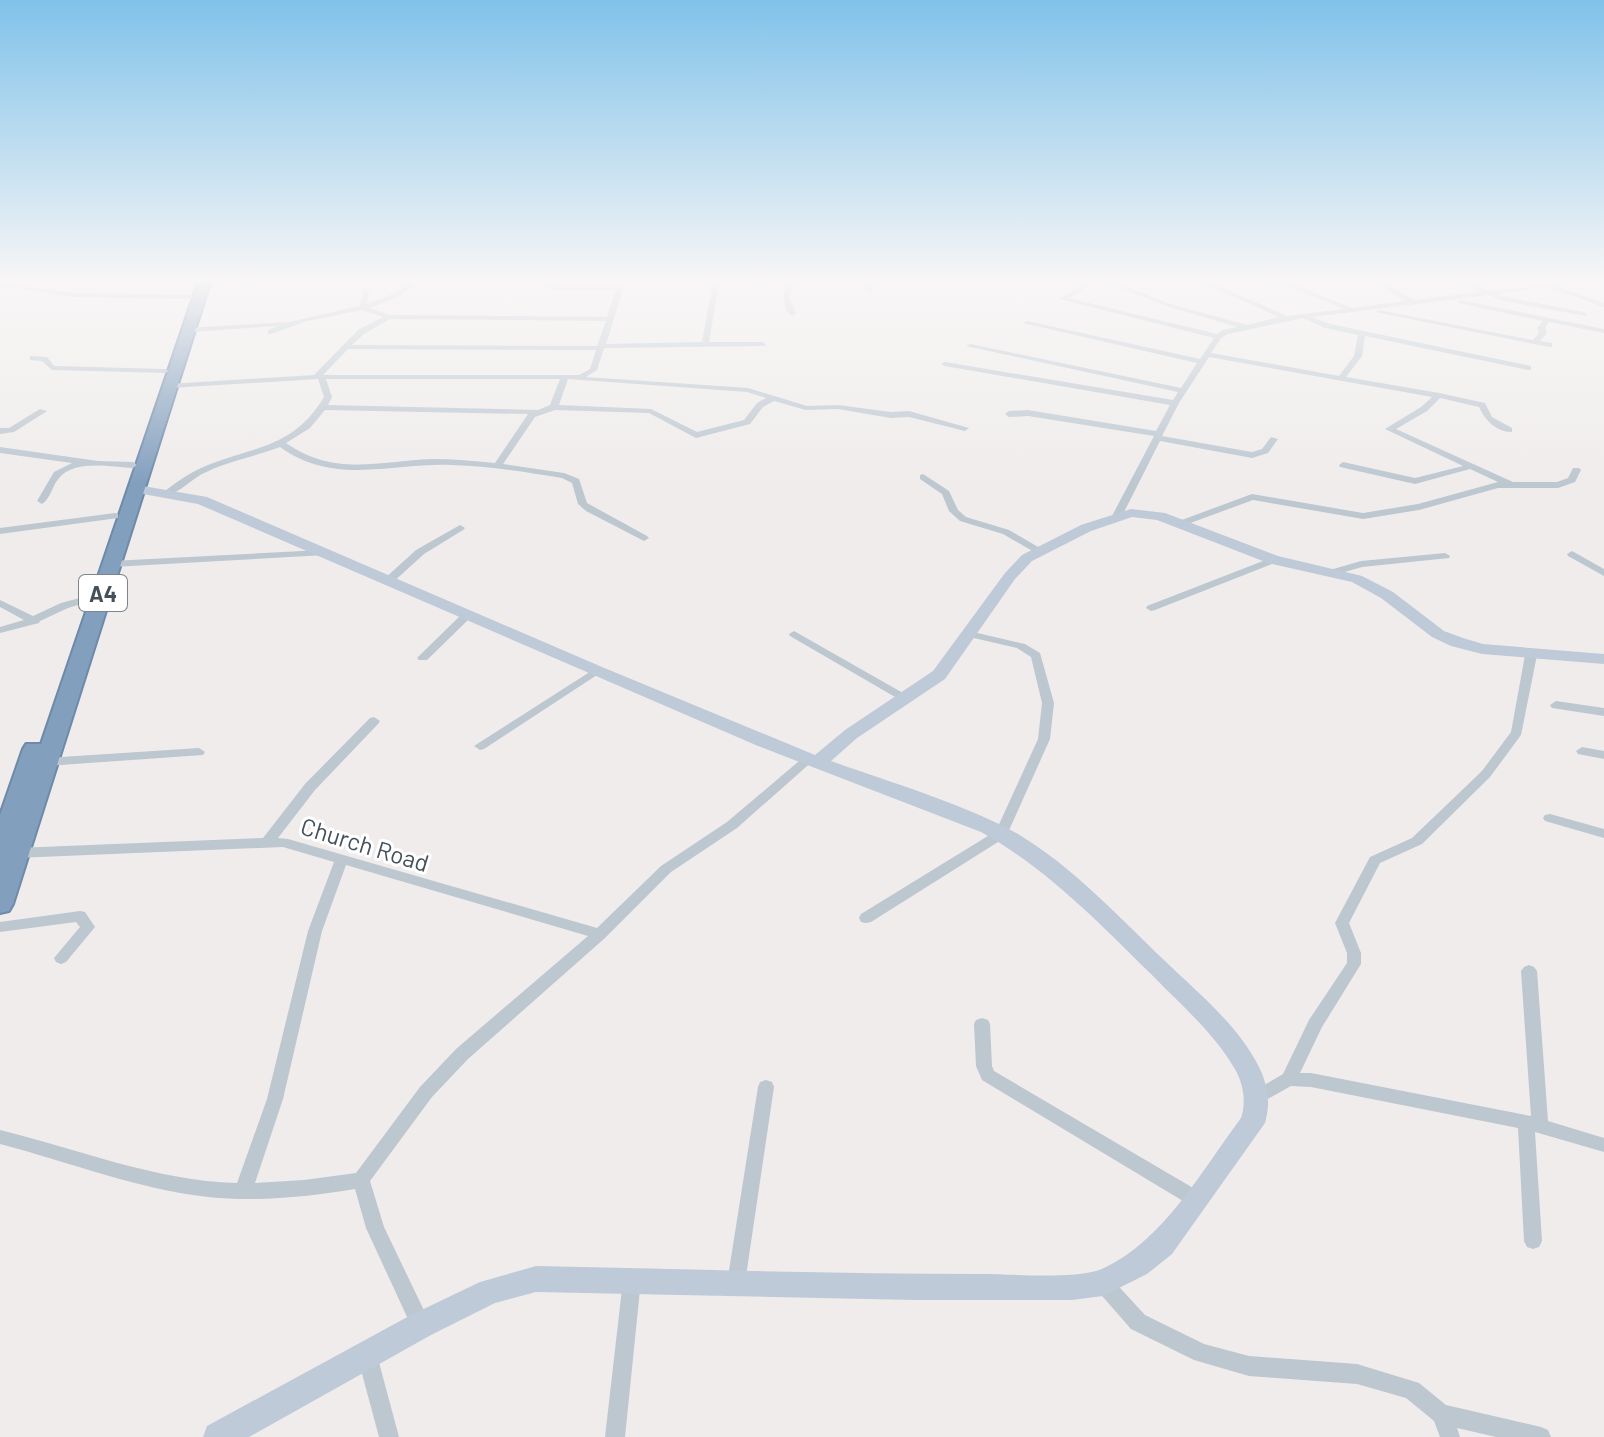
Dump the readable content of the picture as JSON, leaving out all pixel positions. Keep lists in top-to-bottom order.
{
  "streets": {
    "highway": ["A4"],
    "street": ["Church Road"]
  },
  "crossings": [
    ["A4", "Church Road"]
  ]
}
